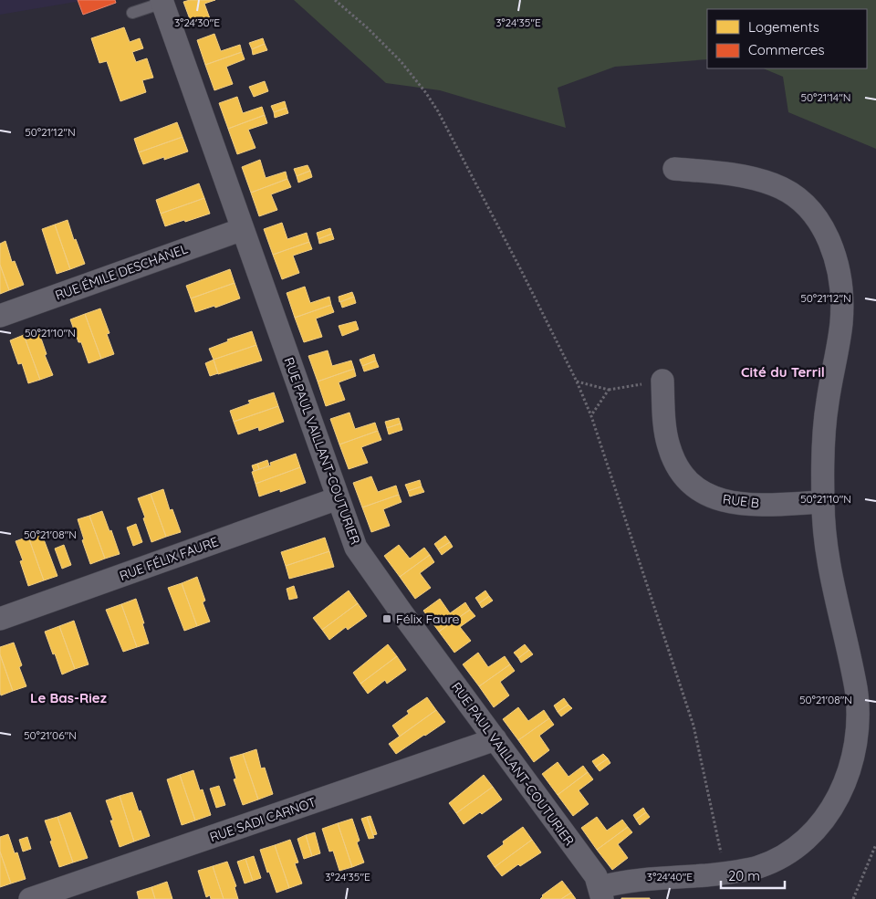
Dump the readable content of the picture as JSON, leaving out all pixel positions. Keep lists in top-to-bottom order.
{
  "streets": {
    "street": [
      "RUE ÉMILE DESCHANEL",
      "RUE PAUL VAILLANT-COUTURIER",
      "RUE B",
      "RUE FÉLIX FAURE",
      "RUE SADI CARNOT"
    ]
  },
  "crossings": [
    ["RUE ÉMILE DESCHANEL", "RUE PAUL VAILLANT-COUTURIER"],
    ["RUE PAUL VAILLANT-COUTURIER", "RUE FÉLIX FAURE"],
    ["RUE PAUL VAILLANT-COUTURIER", "RUE SADI CARNOT"]
  ],
  "districts": ["Cité du Terril", "Le Bas-Riez"],
  "places": {
    "transit": ["Félix Faure"]
  },
  "legend": ["Logements", "Commerces"],
  "scale_bar": "20 m",
  "coordinates": [
    "3°24'30\"E",
    "3°24'35\"E",
    "50°21'14\"N",
    "50°21'12\"N",
    "50°21'10\"N",
    "50°21'08\"N",
    "50°21'06\"N",
    "3°24'40\"E"
  ]
}
